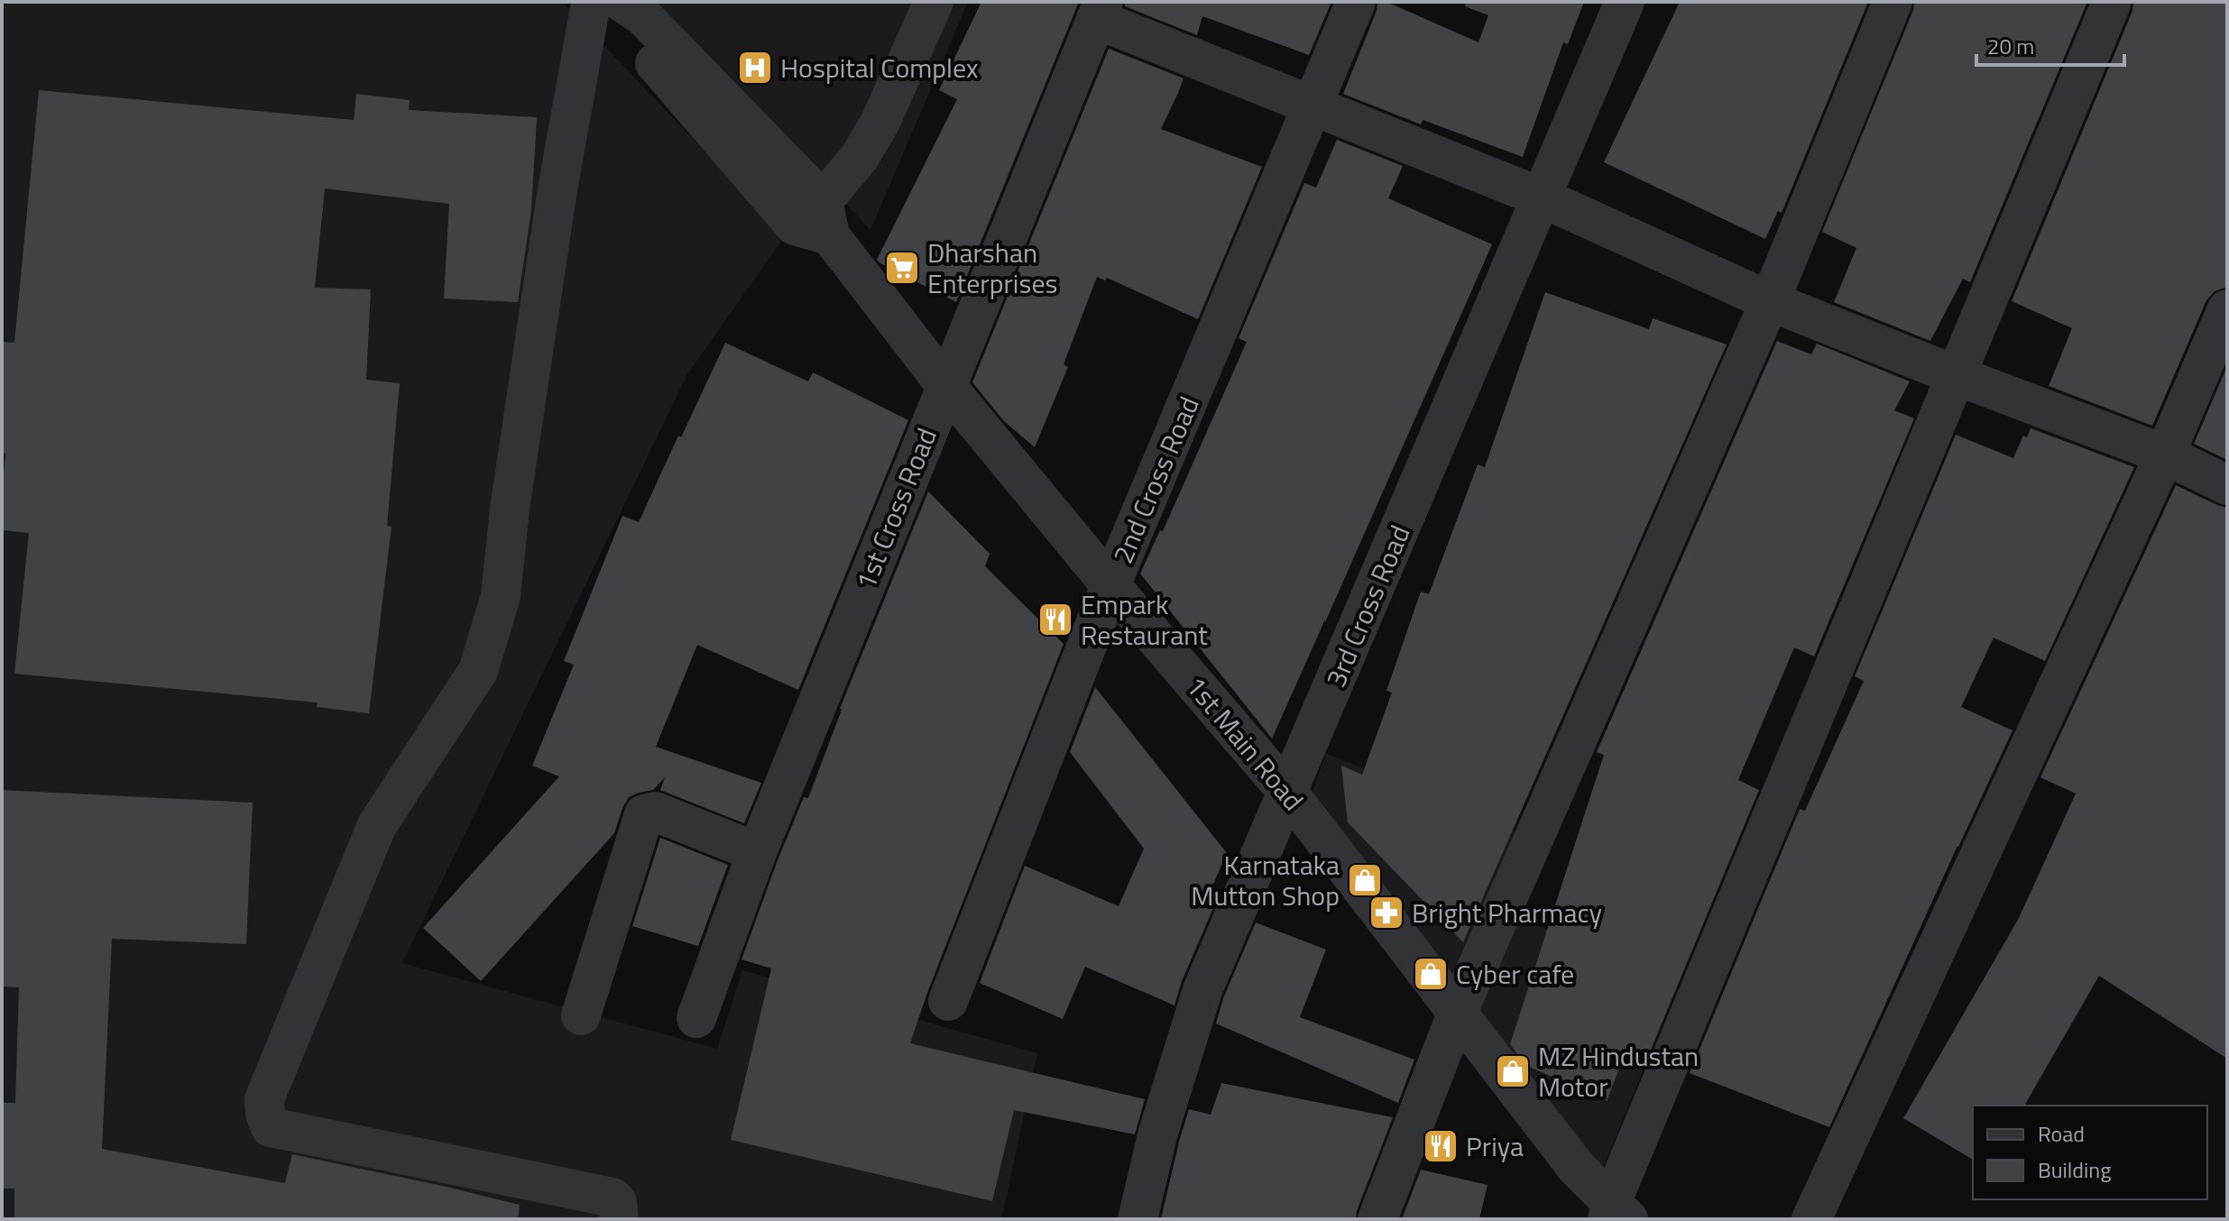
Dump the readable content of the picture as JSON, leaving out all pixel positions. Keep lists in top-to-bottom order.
{
  "streets": {
    "street": [
      "2nd Cross Road",
      "1st Cross Road",
      "3rd Cross Road",
      "1st Main Road"
    ]
  },
  "crossings": [
    ["2nd Cross Road", "1st Main Road"],
    ["1st Cross Road", "1st Main Road"],
    ["3rd Cross Road", "1st Main Road"]
  ],
  "places": {
    "hospital": ["Hospital Complex"],
    "supermarket": ["Dharshan Enterprises"],
    "restaurant": ["Empark Restaurant", "Priya"],
    "shop": ["Karnataka Mutton Shop", "Cyber cafe", "MZ Hindustan Motor"],
    "pharmacy": ["Bright Pharmacy"]
  },
  "legend": ["Road", "Building"],
  "scale_bar": "20 m"
}
